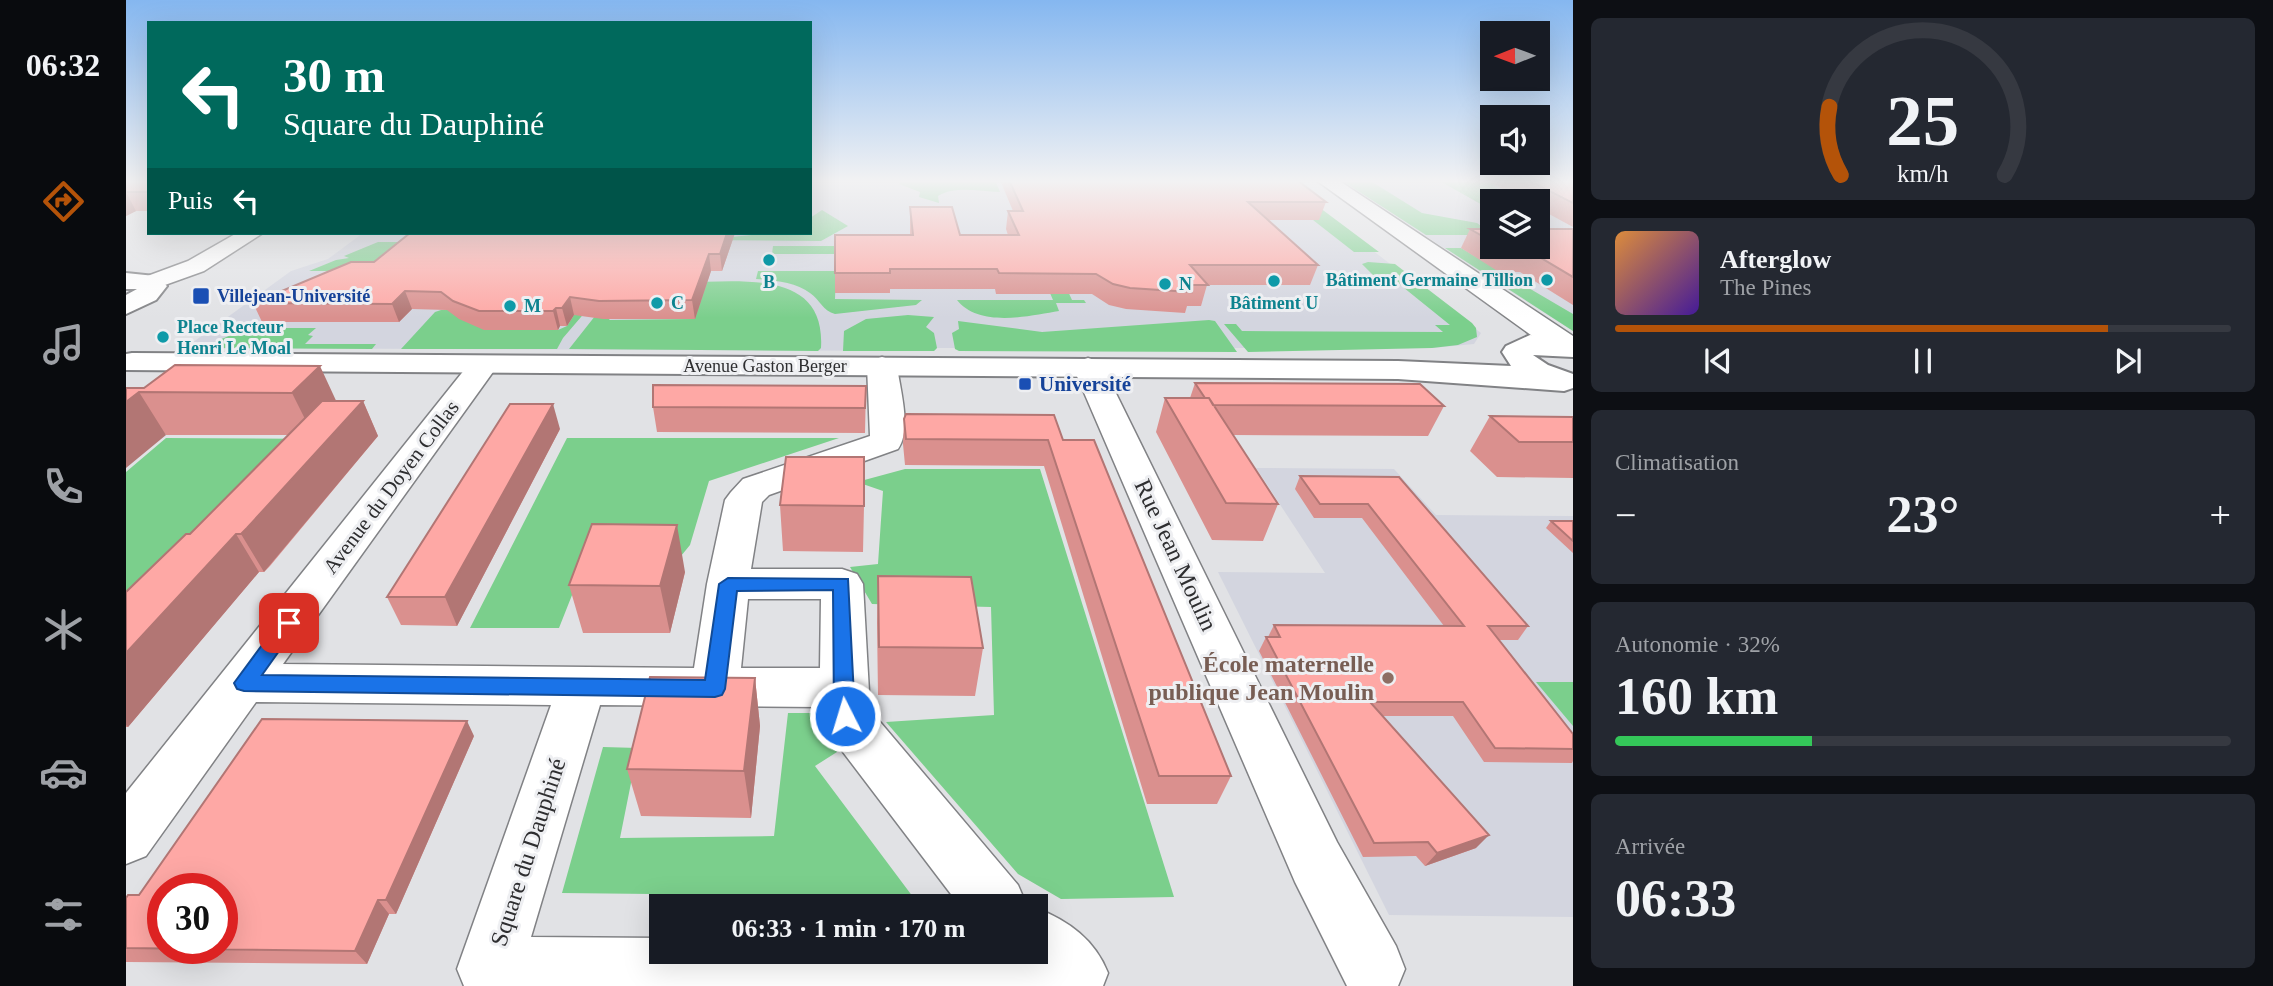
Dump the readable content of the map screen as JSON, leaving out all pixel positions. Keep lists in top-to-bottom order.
{
  "streets": {
    "street": [
      "Avenue Gaston Berger",
      "Avenue du Doyen Collas",
      "Rue Jean Moulin",
      "Square du Dauphiné"
    ]
  },
  "crossings": [
    ["Avenue Gaston Berger", "Avenue du Doyen Collas"],
    ["Avenue Gaston Berger", "Rue Jean Moulin"]
  ],
  "places": {
    "other": [
      "B",
      "Bâtiment Germaine Tillion",
      "Bâtiment U",
      "N",
      "C",
      "M",
      "Place Recteur Henri Le Moal",
      "École maternelle publique Jean Moulin"
    ],
    "transit": ["Villejean-Université", "Université"]
  },
  "north": "left",
  "page": {
    "tabs": "06:32",
    "turn": ["30 m", "Square du Dauphiné"],
    "then": "Puis",
    "song": ["Afterglow", "The Pines"],
    "tile": [
      "Climatisation",
      ["Autonomie · 32%", "160 km"],
      ["Arrivée", "06:33"]
    ],
    "heat": ["−", "23°", "+"],
    "limit": "30",
    "trip": "06:33 · 1 min · 170 m",
    "gauge": ["25", "km/h"]
  }
}
